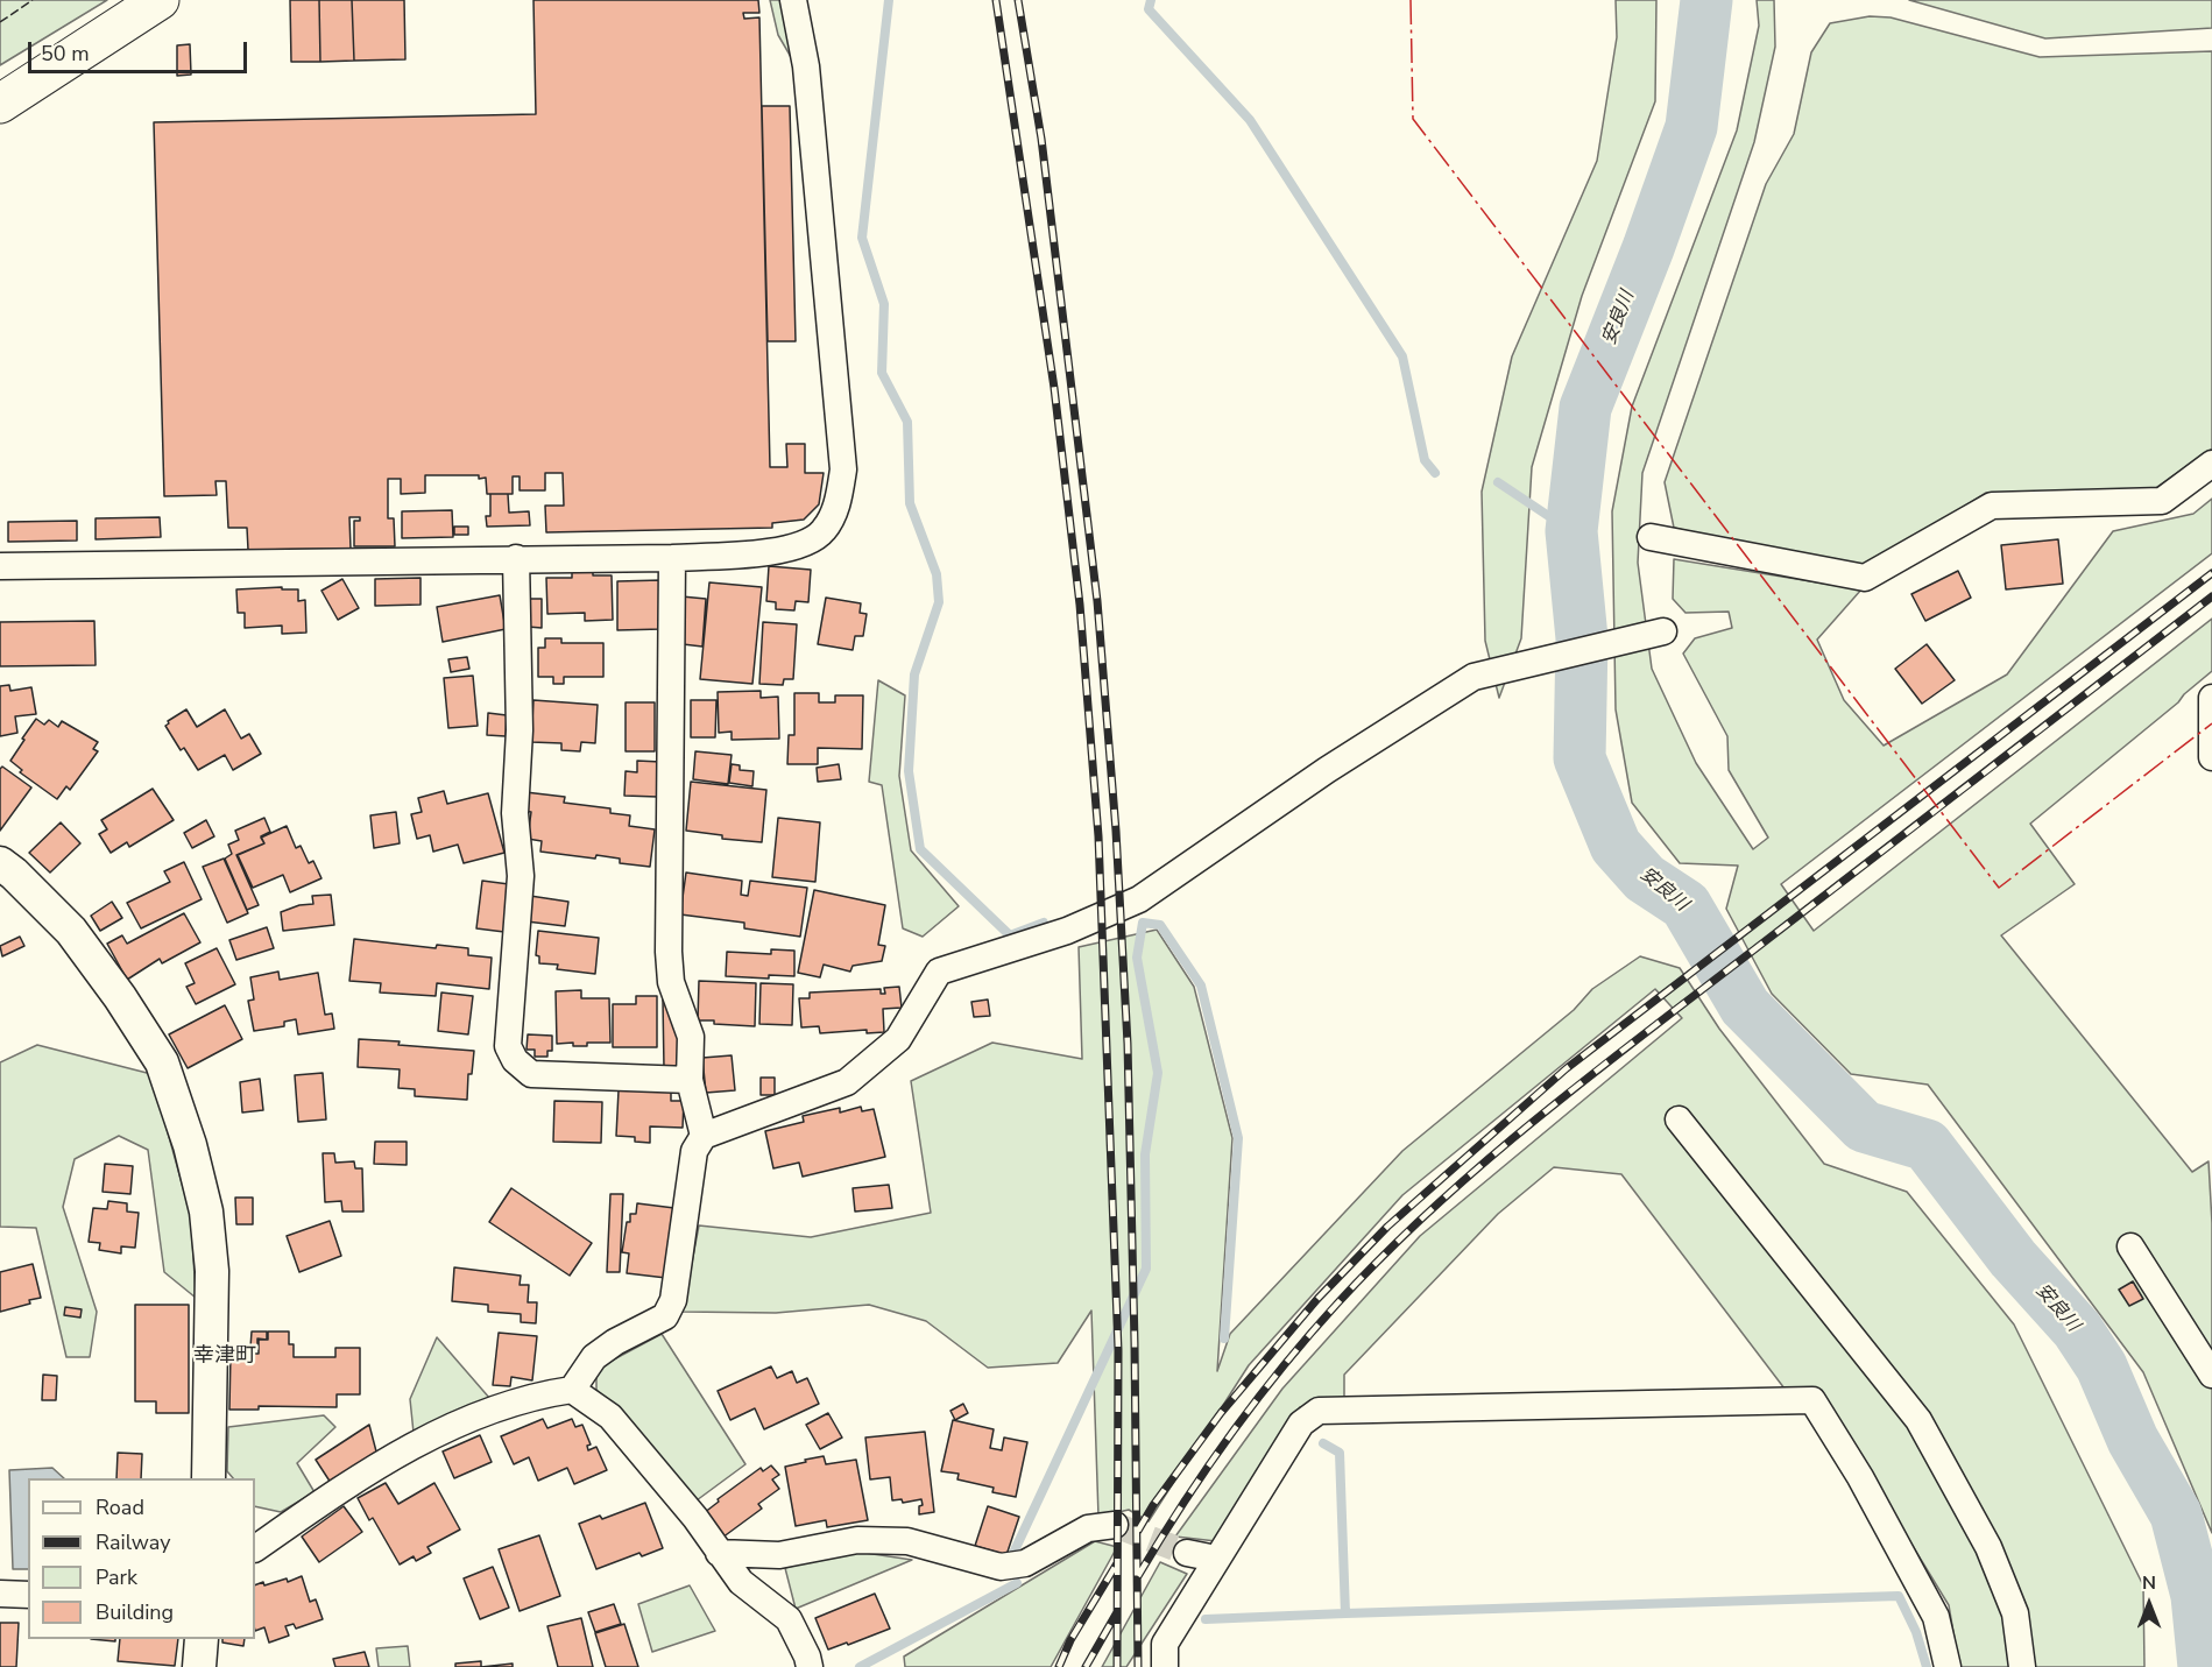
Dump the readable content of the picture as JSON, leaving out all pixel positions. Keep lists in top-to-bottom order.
{
  "districts": ["幸津町"],
  "water": ["安良川"],
  "legend": [
    "Road",
    "Railway",
    "Park",
    "Building"
  ],
  "scale_bar": "50 m",
  "north": "top"
}
